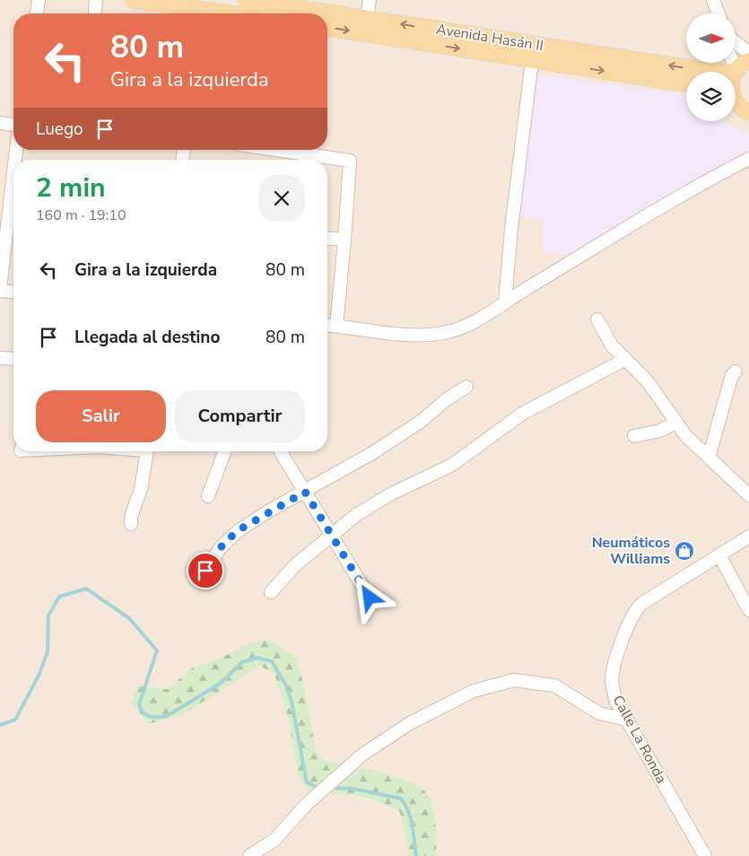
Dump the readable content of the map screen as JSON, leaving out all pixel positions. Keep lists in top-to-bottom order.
{
  "streets": {
    "main road": ["Avenida Hasán II"],
    "street": ["Calle La Ronda"]
  },
  "places": {
    "shop": ["Neumáticos Williams"]
  },
  "north": "right",
  "page": {
    "turn": ["80 m", "Gira a la izquierda"],
    "then": "Luego",
    "heading": ["2 min", "160 m · 19:10"],
    "list": [
      {
        "name": "Gira a la izquierda",
        "value": "80 m"
      },
      {
        "name": "Llegada al destino",
        "value": "80 m"
      }
    ],
    "buttons": ["Salir", "Compartir"]
  }
}
